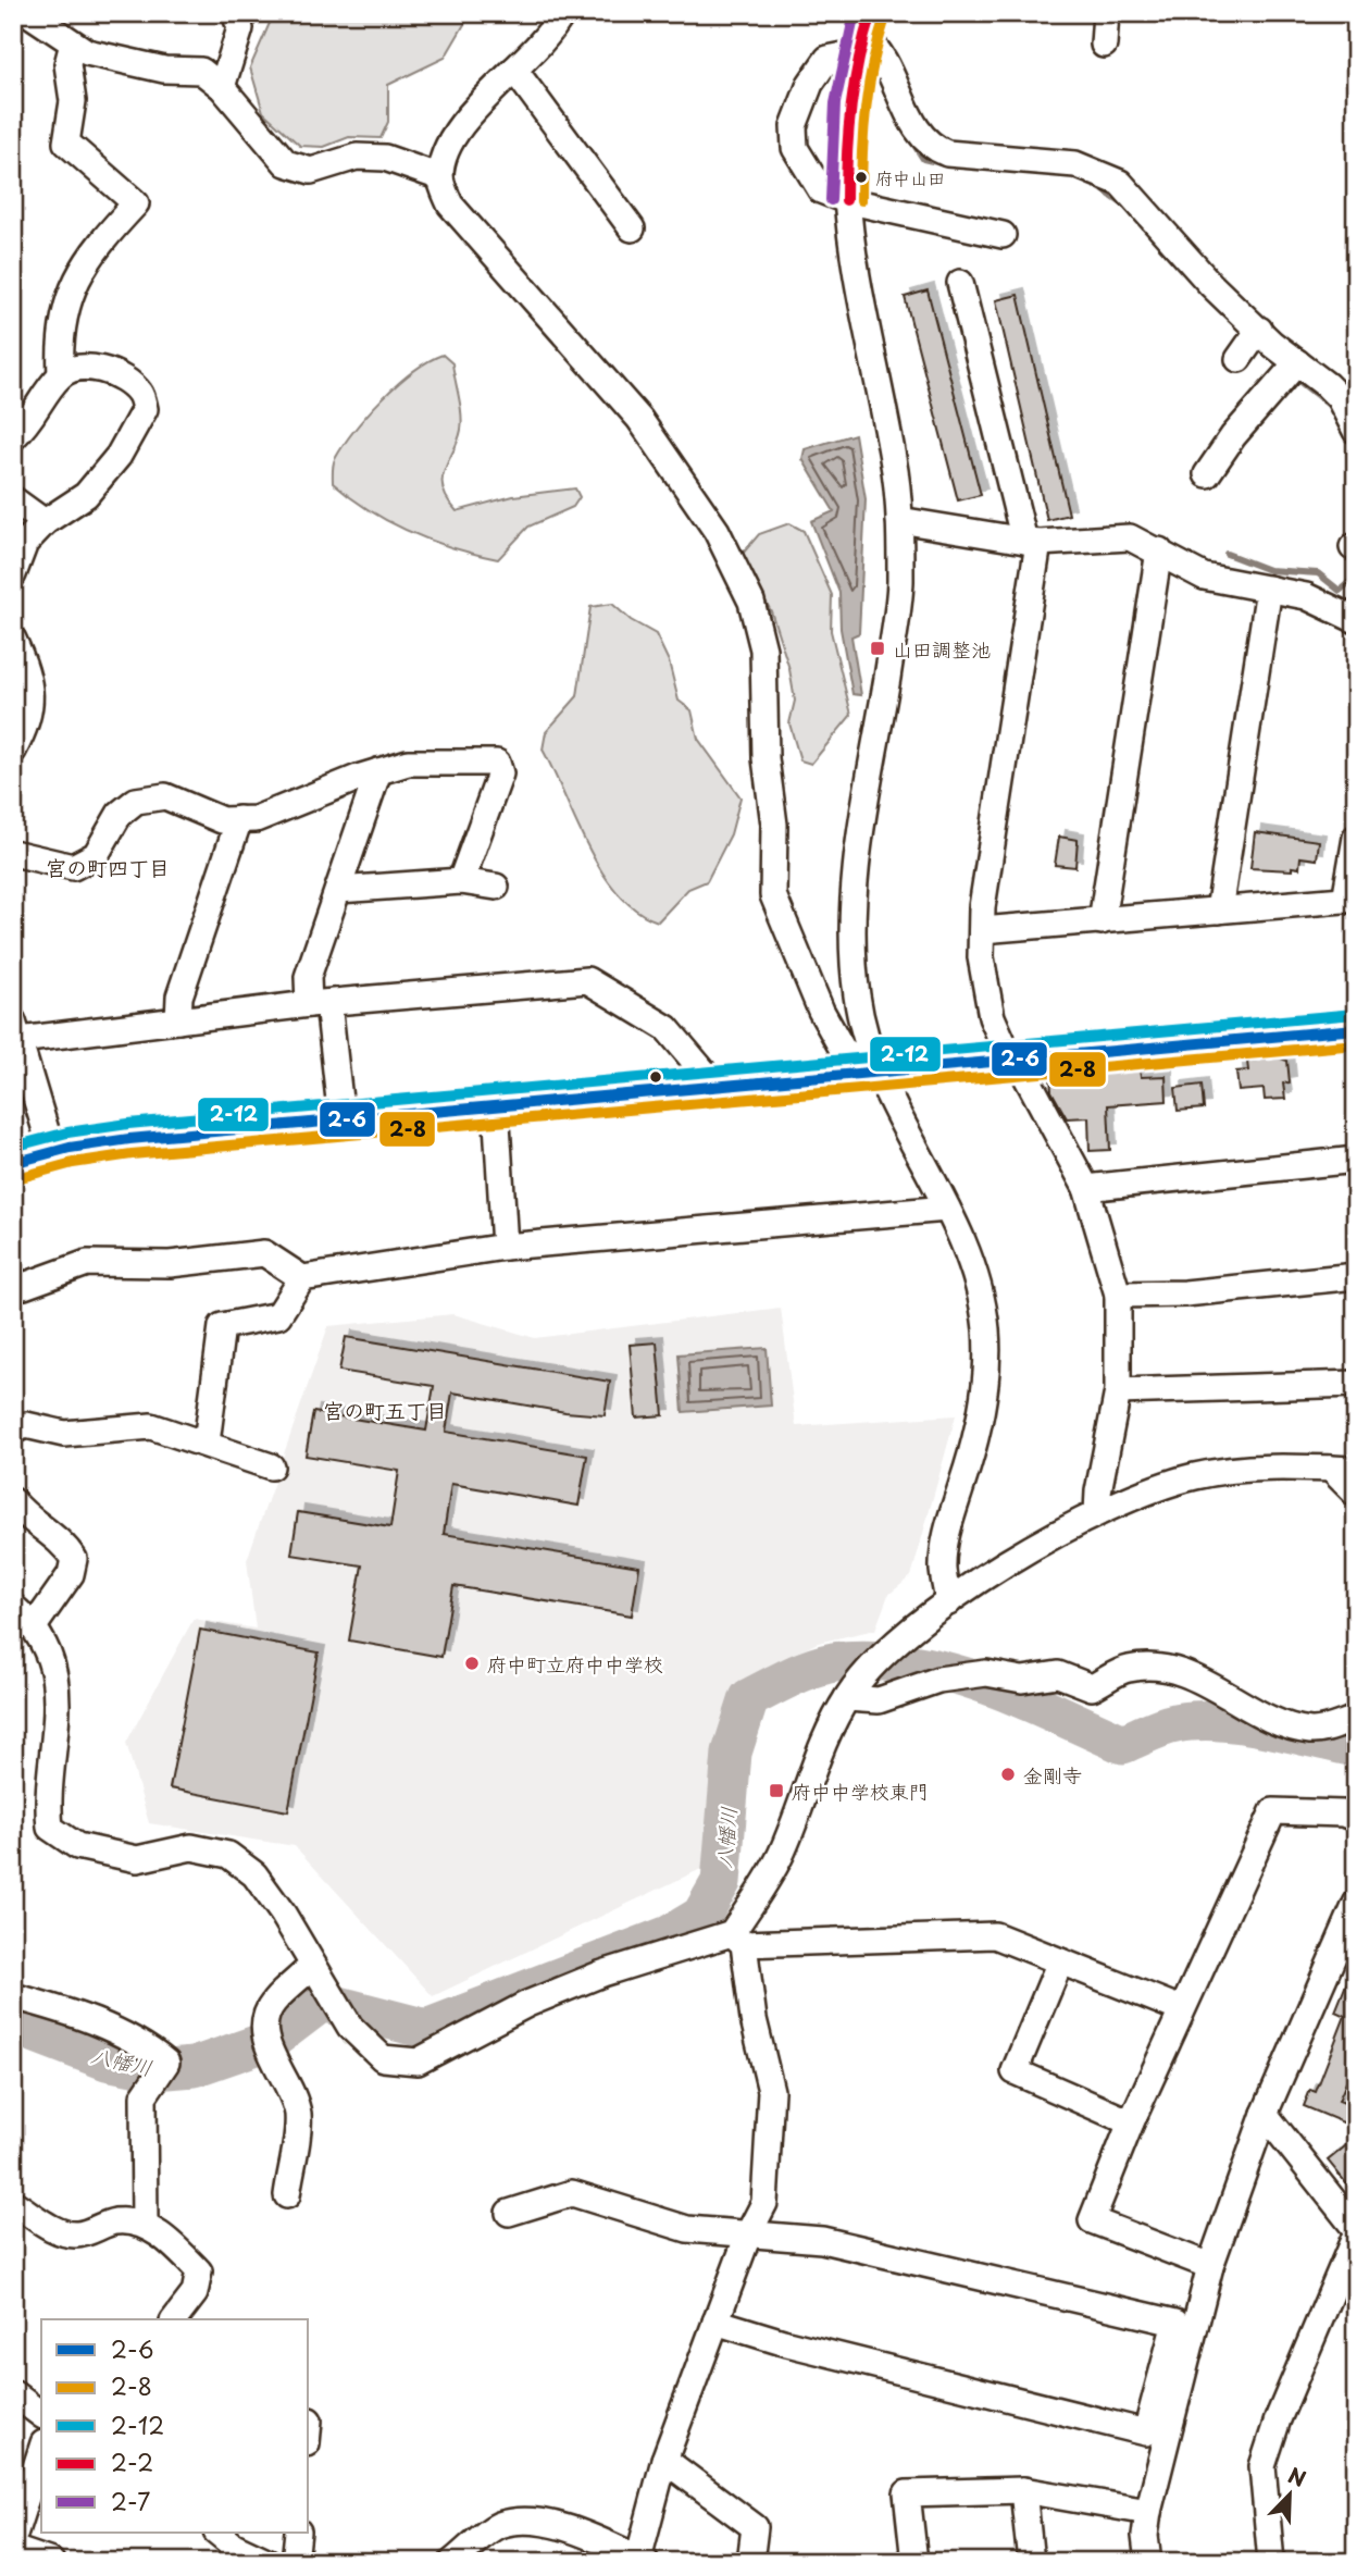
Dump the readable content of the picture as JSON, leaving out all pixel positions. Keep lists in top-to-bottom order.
{
  "districts": ["宮の町四丁目", "宮の町五丁目"],
  "water": ["八幡川"],
  "places": {
    "other": ["府中山田", "府中町立府中中学校", "金剛寺"],
    "transit": ["山田調整池", "府中中学校東門"]
  },
  "lines": [
    "transit line 2-2",
    "transit line 2-7",
    "transit line 2-8",
    "transit line 2-12",
    "transit line 2-6"
  ],
  "legend": [
    "2-6",
    "2-8",
    "2-12",
    "2-2",
    "2-7"
  ],
  "north": "top right"
}
